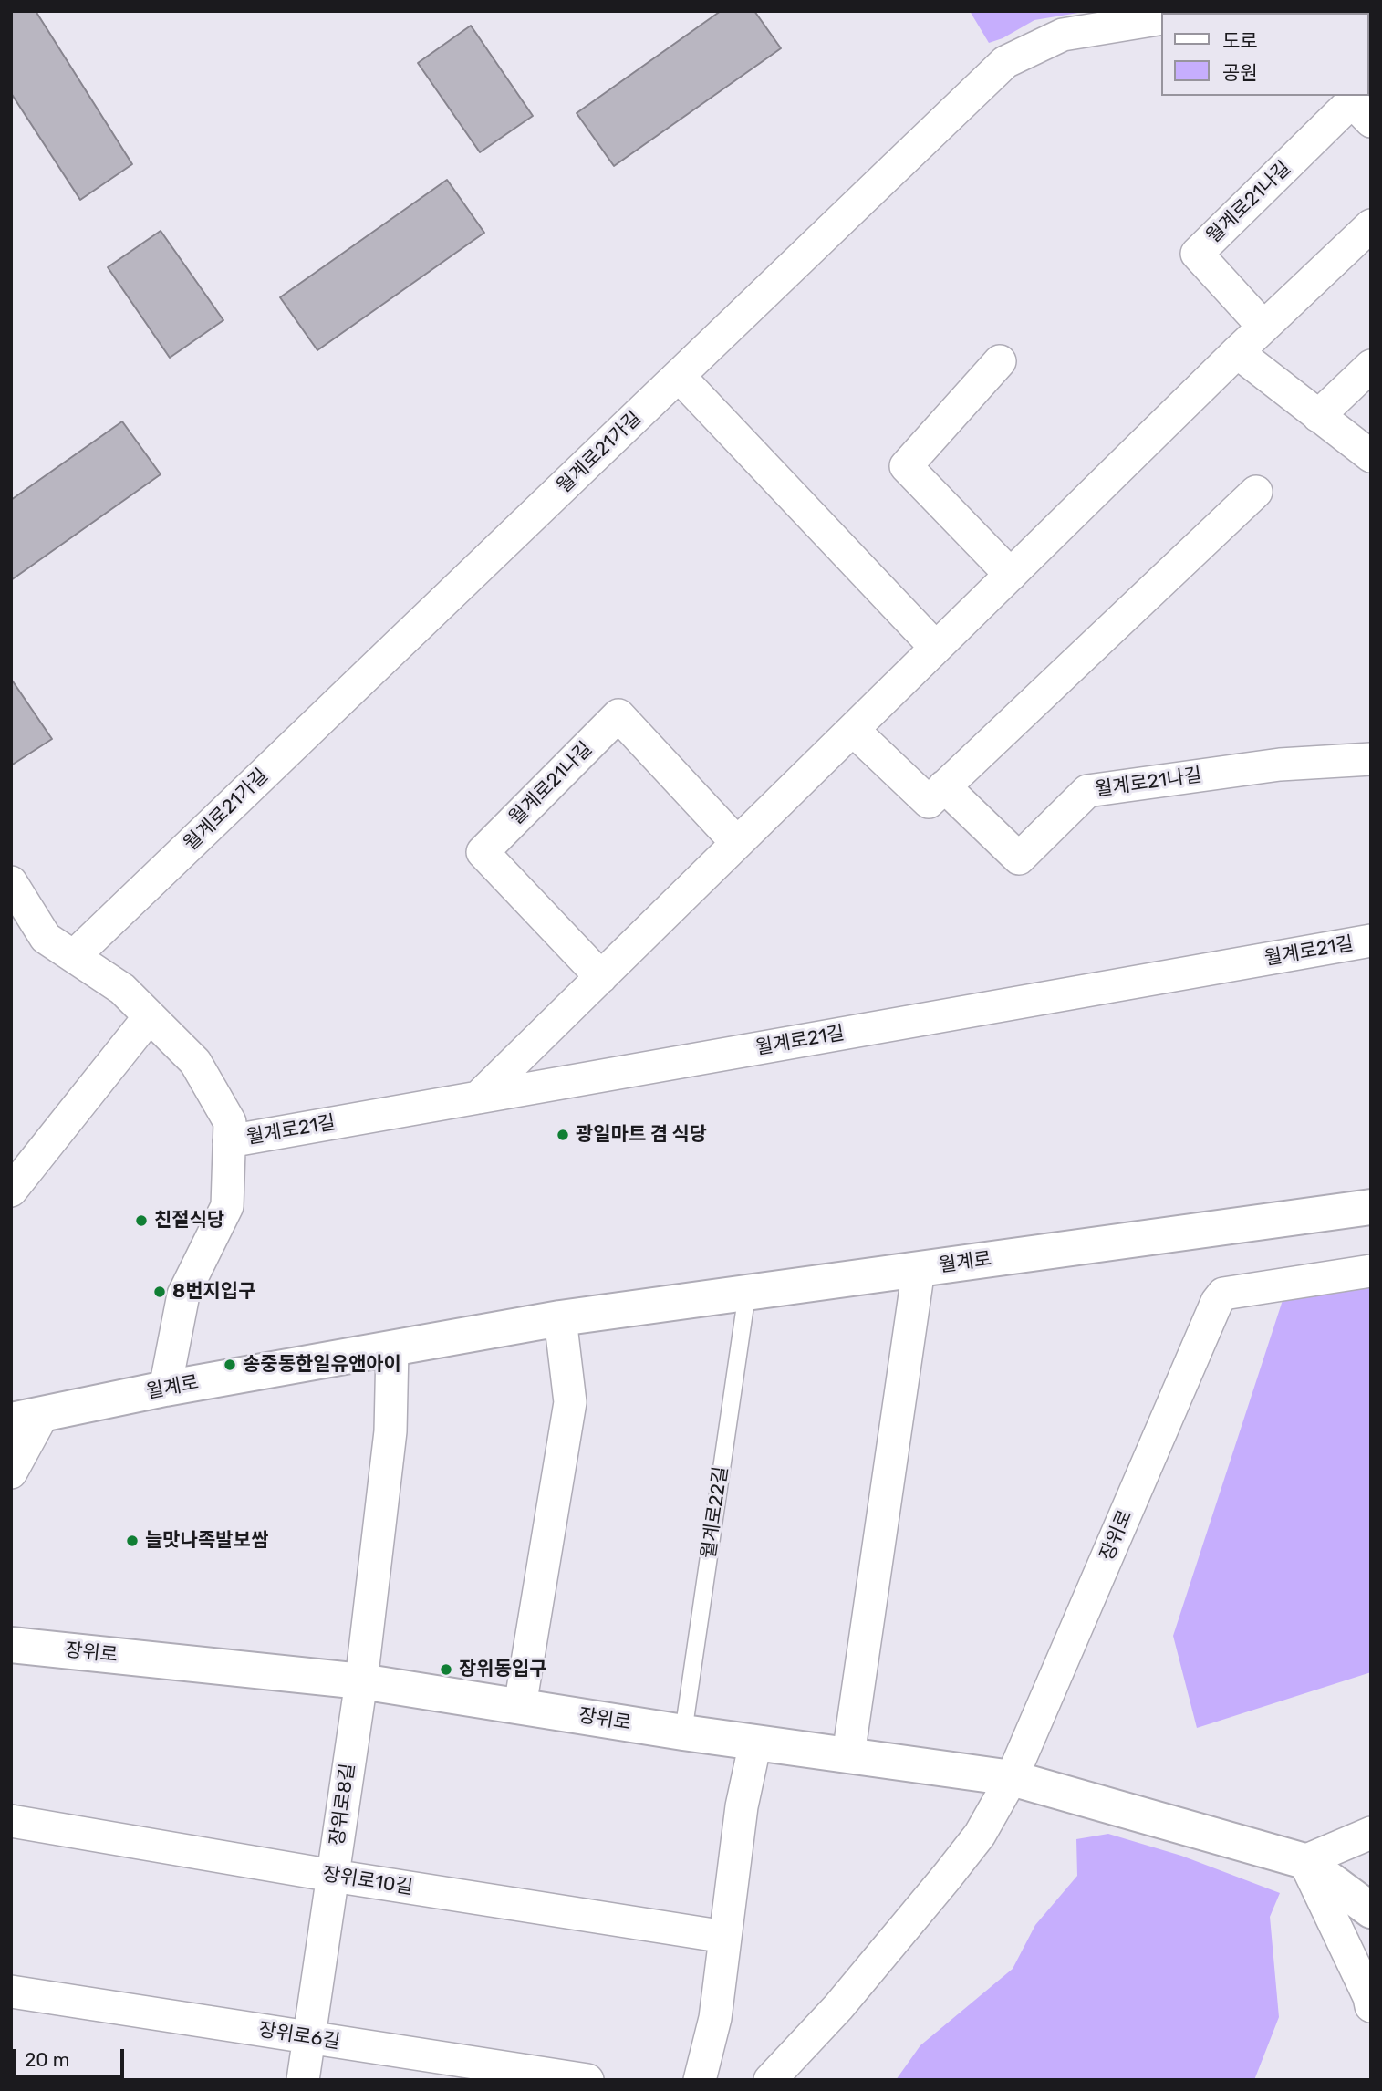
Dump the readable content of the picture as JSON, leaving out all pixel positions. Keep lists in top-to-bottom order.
{
  "streets": {
    "street": [
      "월계로21나길",
      "월계로21가길",
      "월계로21길",
      "월계로",
      "장위로",
      "장위로8길",
      "장위로10길",
      "장위로6길"
    ],
    "lane": ["월계로22길"]
  },
  "crossings": [
    ["월계로", "월계로22길"],
    ["월계로22길", "장위로"],
    ["장위로", "장위로8길"],
    ["장위로8길", "장위로10길"],
    ["장위로8길", "장위로6길"]
  ],
  "places": [
    "광일마트 겸 식당",
    "친절식당",
    "8번지입구",
    "송중동한일유앤아이",
    "늘맛나족발보쌈",
    "장위동입구"
  ],
  "legend": ["도로", "공원"],
  "scale_bar": "20 m"
}
